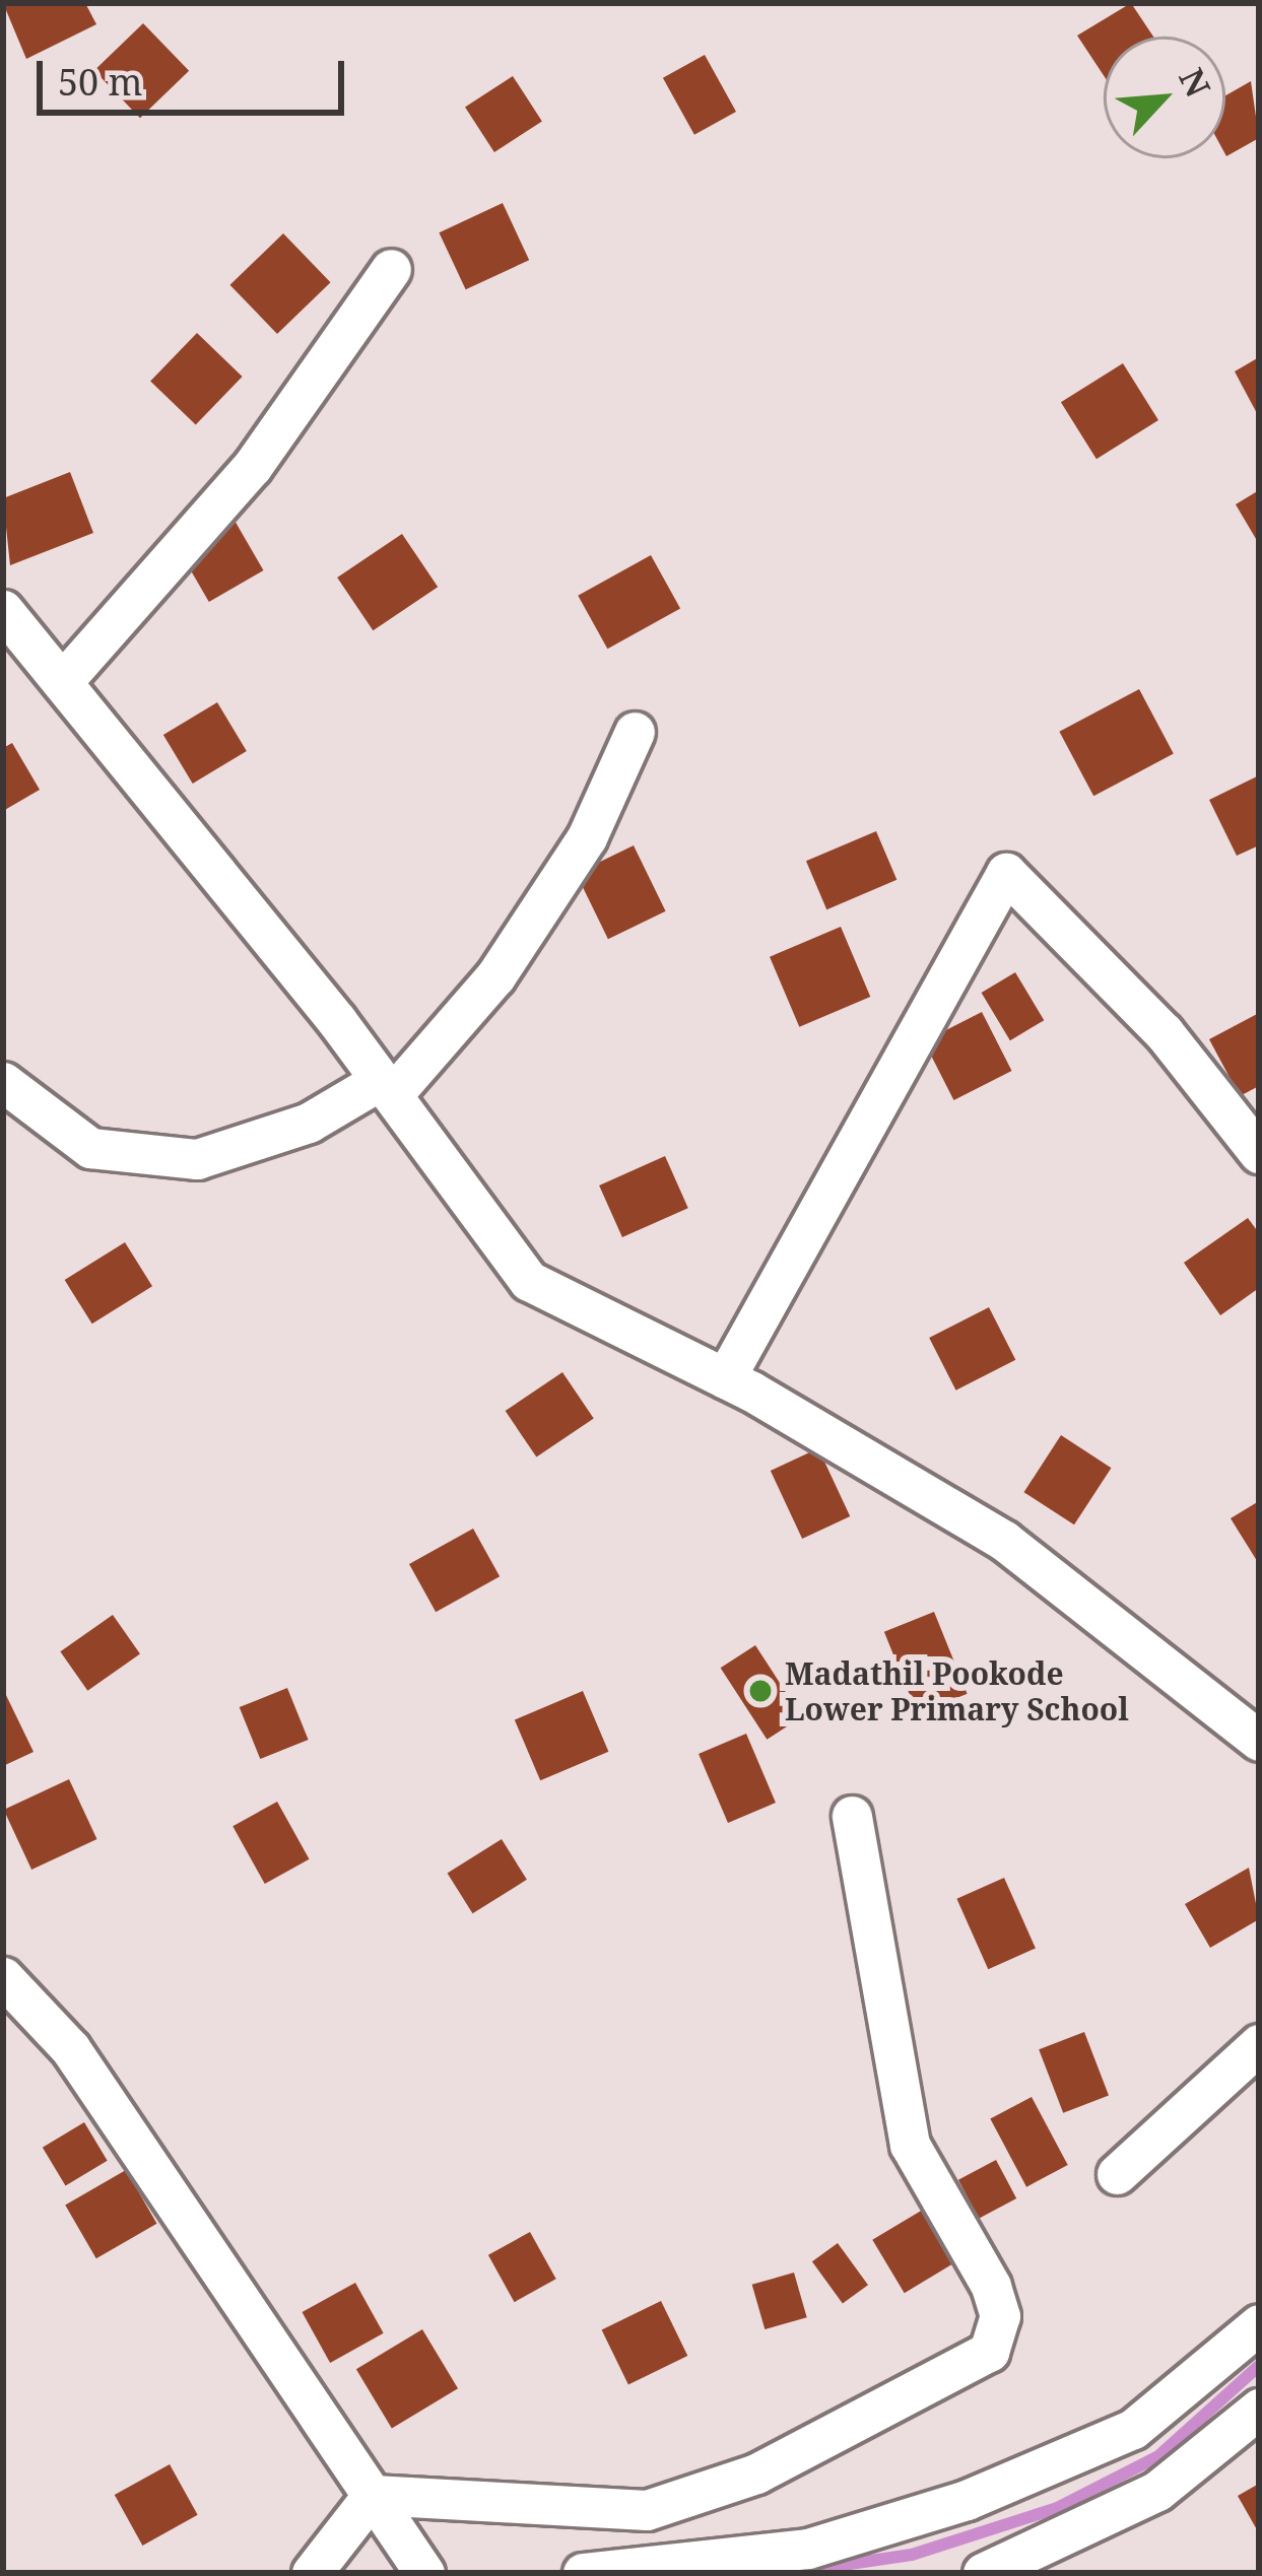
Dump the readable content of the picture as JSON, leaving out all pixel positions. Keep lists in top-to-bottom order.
{
  "places": ["Madathil Pookode Lower Primary School"],
  "scale_bar": "50 m",
  "north": "top right"
}
